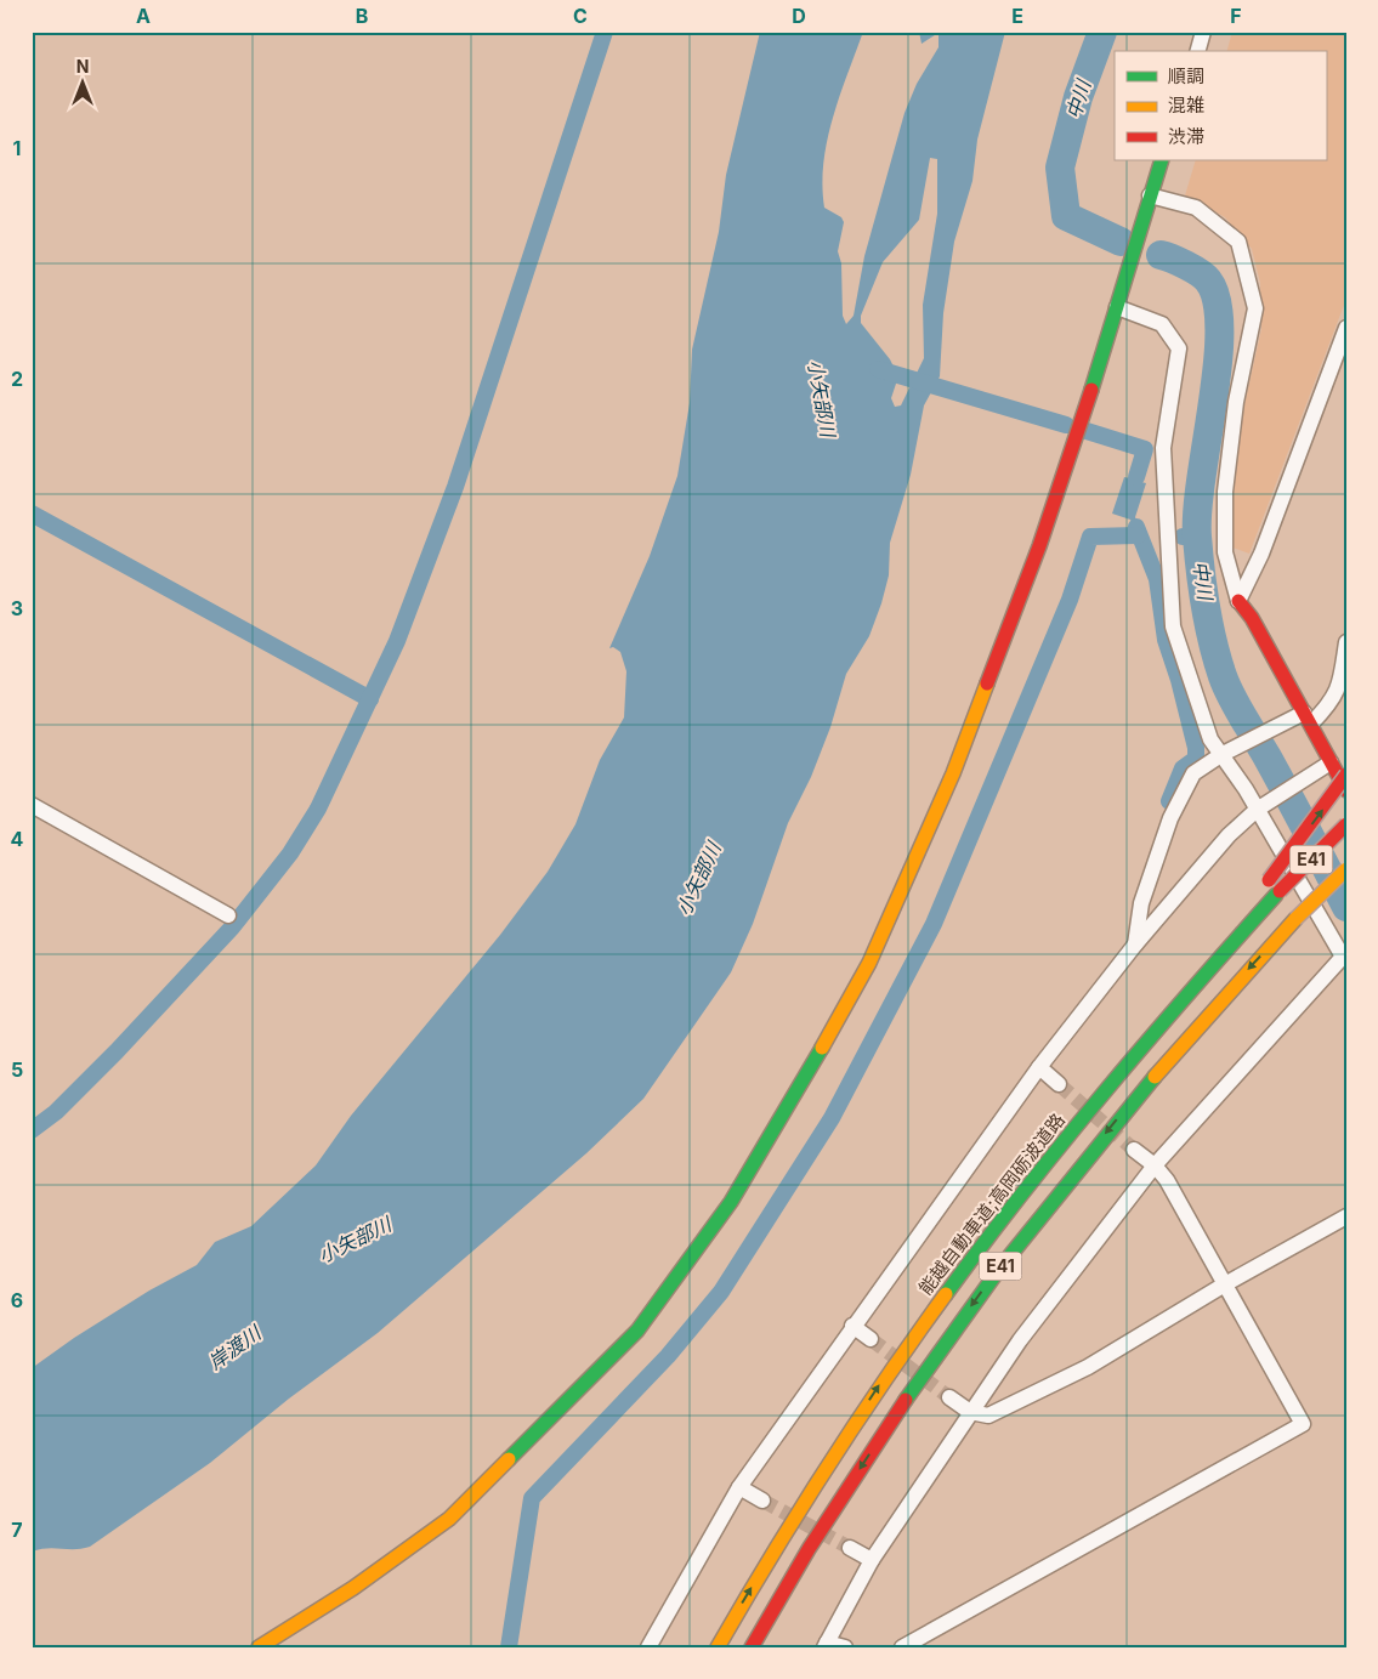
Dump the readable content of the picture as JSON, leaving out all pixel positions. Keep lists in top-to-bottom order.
{
  "streets": {
    "main road": ["E41", "能越自動車道;高岡砺波道路"]
  },
  "water": ["中川", "小矢部川", "岸渡川"],
  "legend": ["順調", "混雑", "渋滞"],
  "north": "top",
  "grid": {
    "columns": [
      "A",
      "B",
      "C",
      "D",
      "E",
      "F"
    ],
    "rows": [
      "1",
      "2",
      "3",
      "4",
      "5",
      "6",
      "7"
    ]
  }
}
